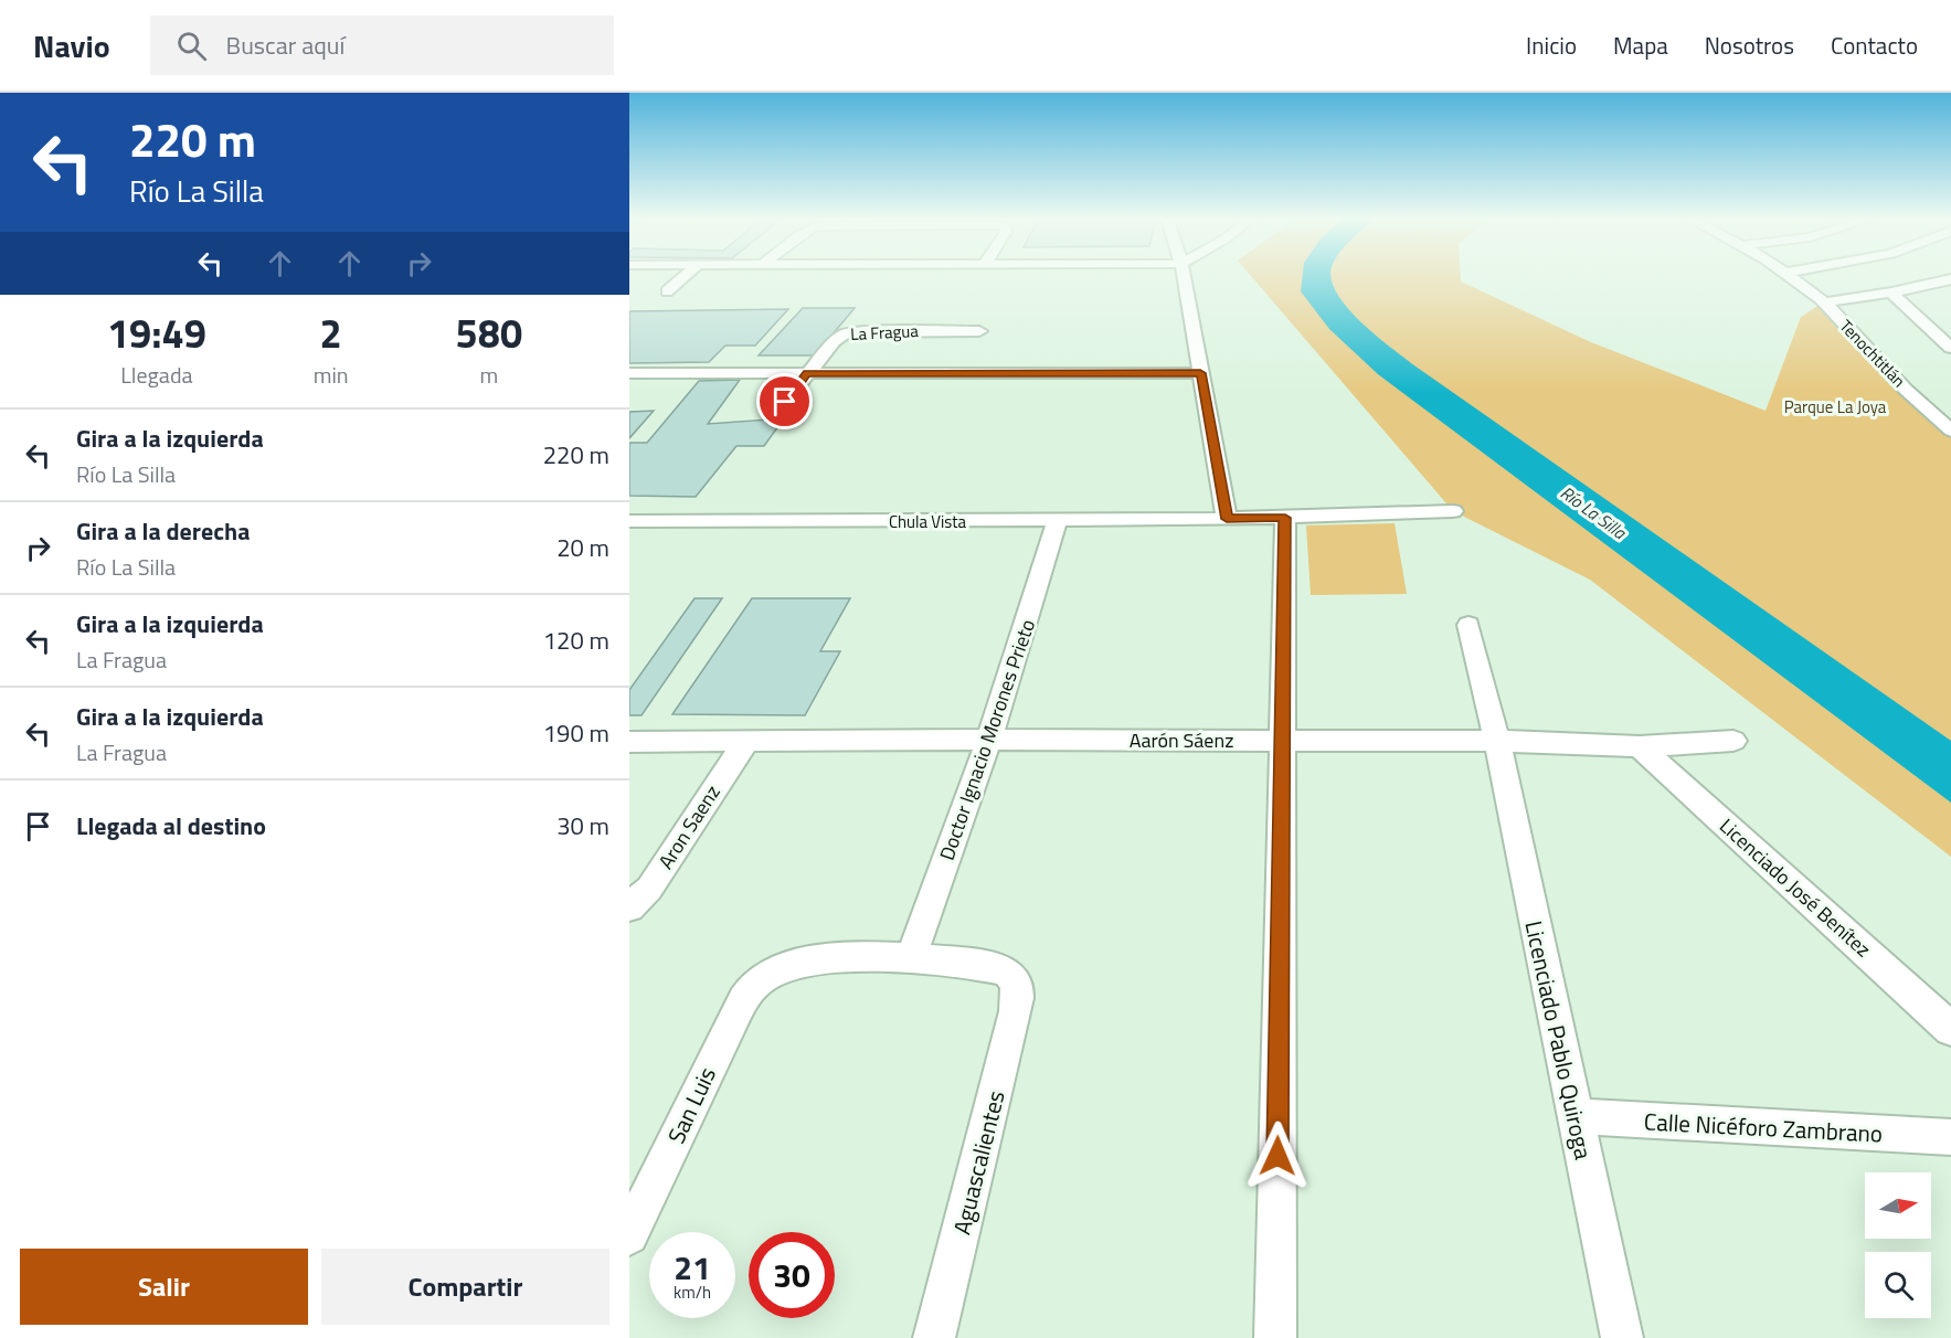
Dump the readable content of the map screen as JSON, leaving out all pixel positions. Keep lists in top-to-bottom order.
{
  "streets": {
    "street": [
      "La Fragua",
      "Tenochtitlán",
      "Chula Vista",
      "Doctor Ignacio Morones Prieto",
      "Aarón Sáenz",
      "Aron Saenz",
      "Licenciado José Benítez",
      "Licenciado Pablo Quiroga",
      "San Luis",
      "Calle Nicéforo Zambrano",
      "Aguascalientes"
    ]
  },
  "crossings": [
    ["Chula Vista", "Doctor Ignacio Morones Prieto"],
    ["Doctor Ignacio Morones Prieto", "Aarón Sáenz"],
    ["Doctor Ignacio Morones Prieto", "San Luis"],
    ["Doctor Ignacio Morones Prieto", "Aguascalientes"],
    ["Aarón Sáenz", "Aron Saenz"],
    ["Aarón Sáenz", "Licenciado José Benítez"],
    ["Aarón Sáenz", "Licenciado Pablo Quiroga"],
    ["Licenciado Pablo Quiroga", "Calle Nicéforo Zambrano"],
    ["San Luis", "Aguascalientes"]
  ],
  "water": ["Río La Silla"],
  "parks": ["Parque La Joya"],
  "north": "right",
  "page": {
    "header": "Navio",
    "search": "Buscar aquí",
    "nav": [
      "Inicio",
      "Mapa",
      "Nosotros",
      "Contacto"
    ],
    "turn": ["220 m", "Río La Silla"],
    "eta": [
      "19:49",
      "Llegada",
      "2",
      "min",
      "580",
      "m"
    ],
    "list": [
      {
        "name": "Gira a la izquierda",
        "note": "Río La Silla",
        "value": "220 m"
      },
      {
        "name": "Gira a la derecha",
        "note": "Río La Silla",
        "value": "20 m"
      },
      {
        "name": "Gira a la izquierda",
        "note": "La Fragua",
        "value": "120 m"
      },
      {
        "name": "Gira a la izquierda",
        "note": "La Fragua",
        "value": "190 m"
      },
      {
        "name": "Llegada al destino",
        "value": "30 m"
      }
    ],
    "speed": "21 km/h",
    "limit": "30",
    "buttons": ["Salir", "Compartir"]
  }
}
